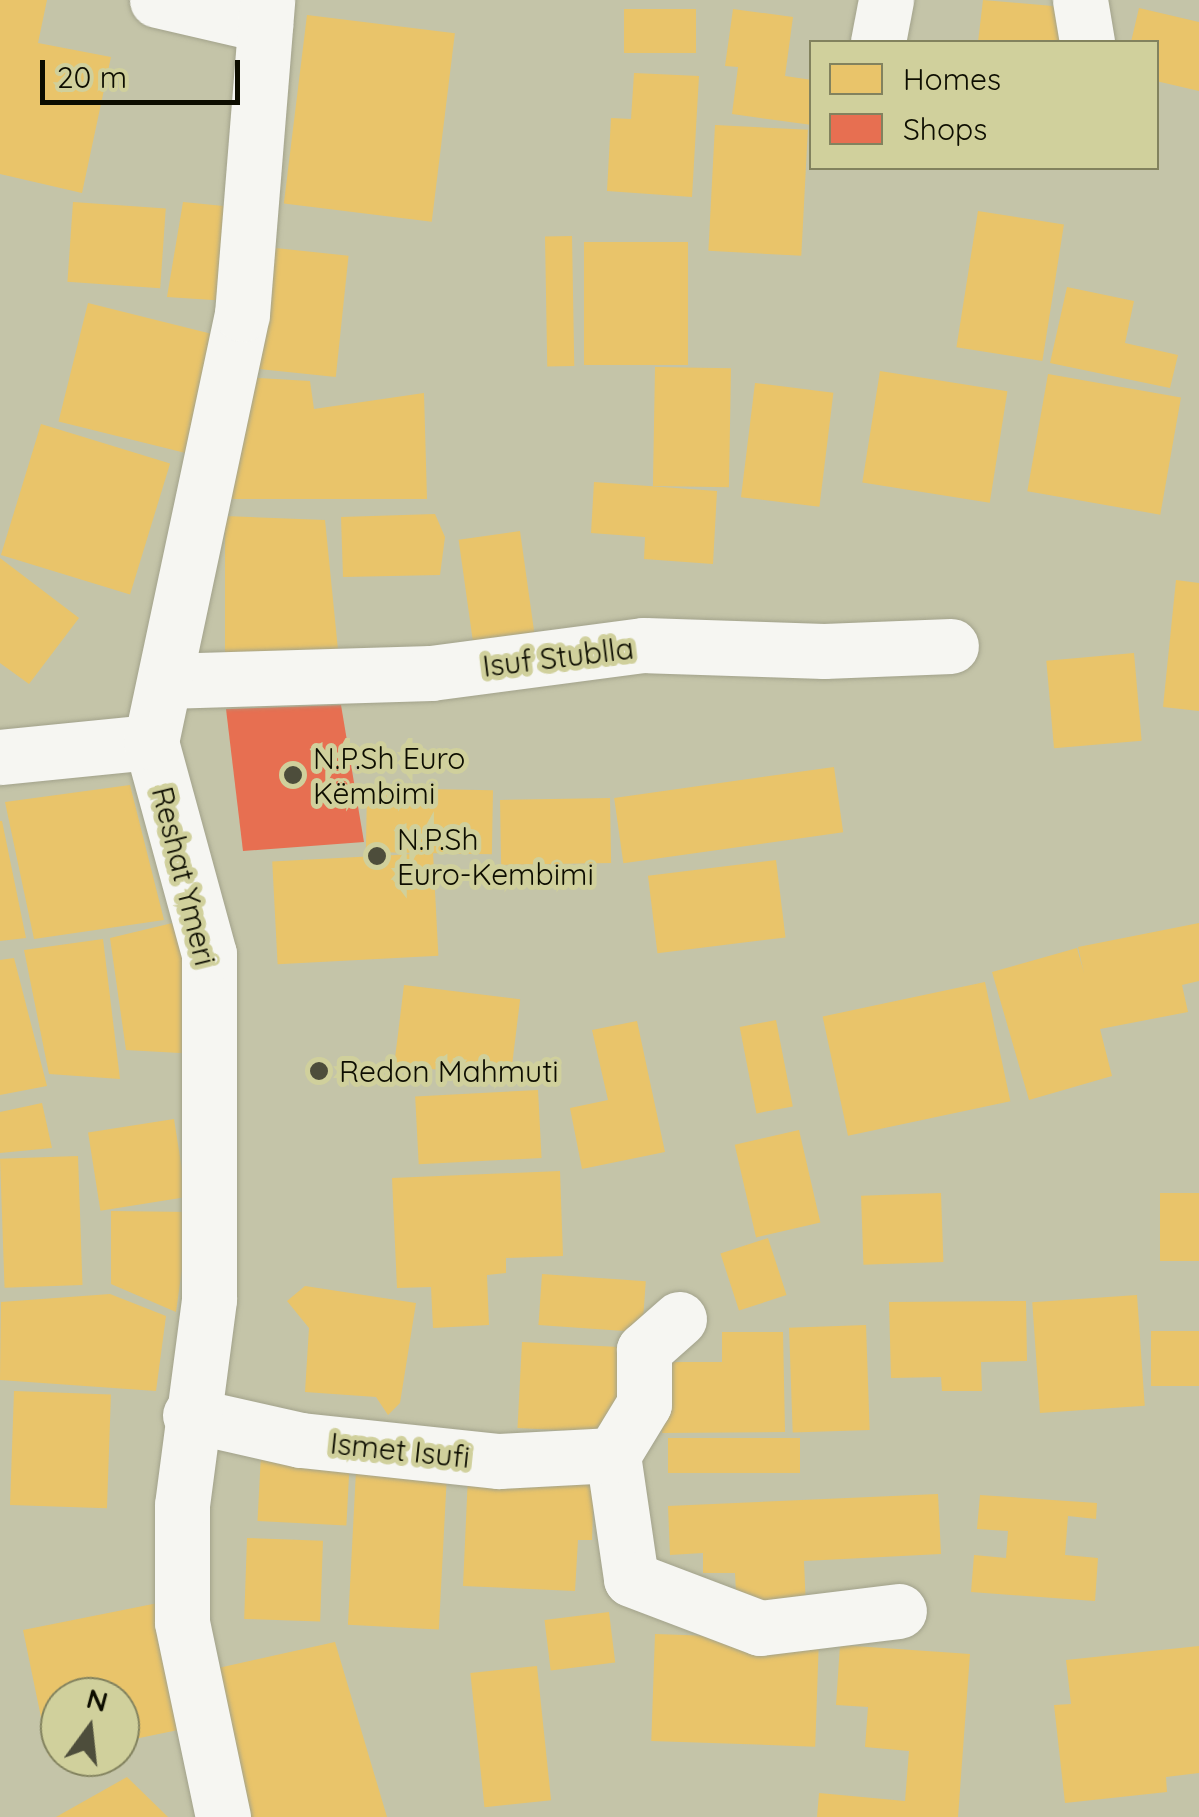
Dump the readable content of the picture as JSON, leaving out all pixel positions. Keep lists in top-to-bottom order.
{
  "streets": {
    "street": ["Isuf Stublla", "Reshat Ymeri", "Ismet Isufi"]
  },
  "crossings": [
    ["Isuf Stublla", "Reshat Ymeri"],
    ["Reshat Ymeri", "Ismet Isufi"]
  ],
  "places": ["N.P.Sh Euro Këmbimi", "N.P.Sh Euro-Kembimi", "Redon Mahmuti"],
  "legend": ["Homes", "Shops"],
  "scale_bar": "20 m",
  "north": "top"
}
